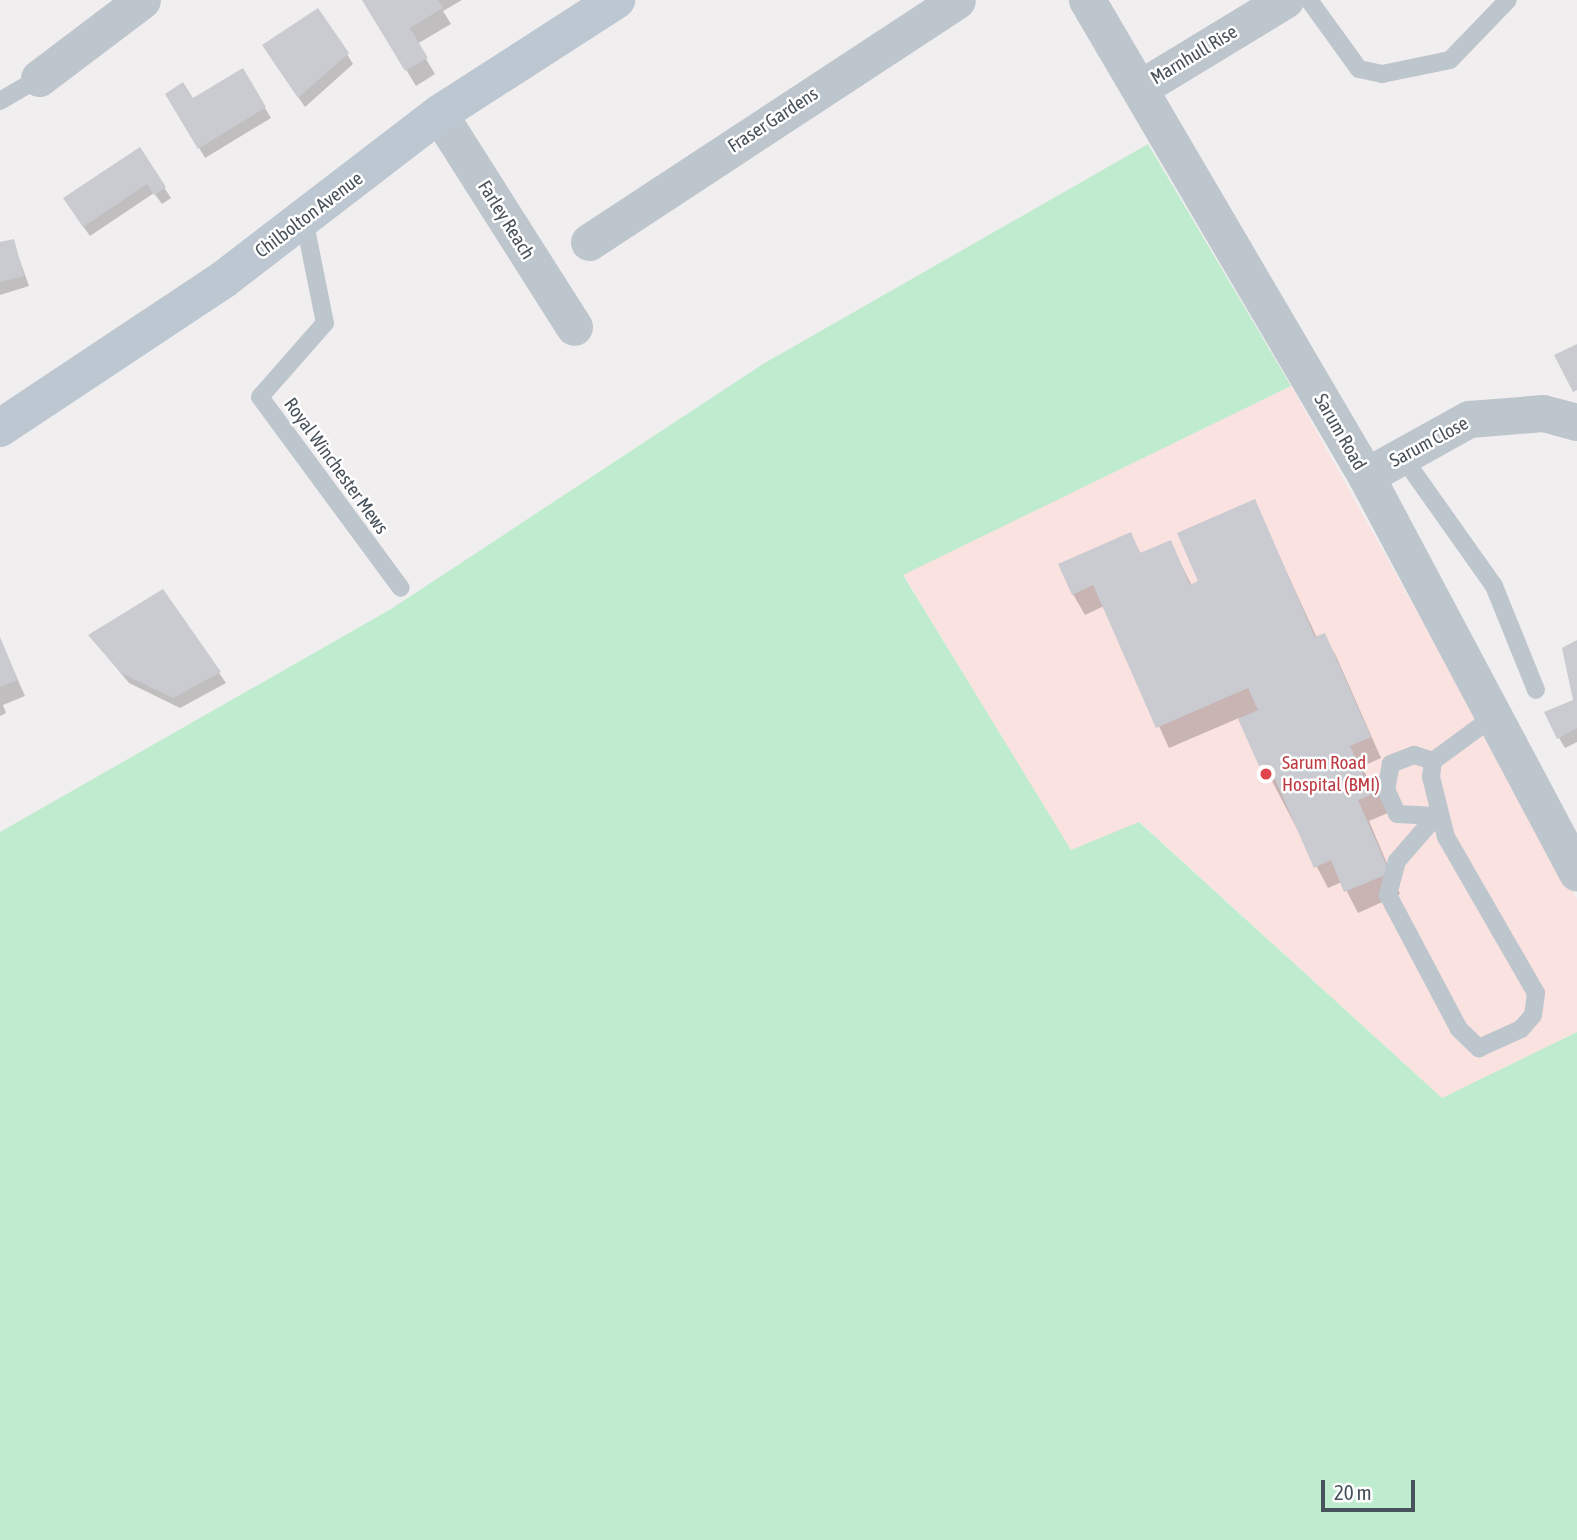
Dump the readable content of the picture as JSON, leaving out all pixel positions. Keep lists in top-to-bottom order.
{
  "streets": {
    "main road": ["Chilbolton Avenue"],
    "street": [
      "Marnhull Rise",
      "Fraser Gardens",
      "Farley Reach",
      "Sarum Road",
      "Sarum Close"
    ],
    "lane": ["Royal Winchester Mews"]
  },
  "crossings": [
    ["Marnhull Rise", "Sarum Road"],
    ["Chilbolton Avenue", "Farley Reach"],
    ["Chilbolton Avenue", "Royal Winchester Mews"],
    ["Sarum Road", "Sarum Close"]
  ],
  "places": ["Sarum Road Hospital (BMI)"],
  "scale_bar": "20 m"
}
